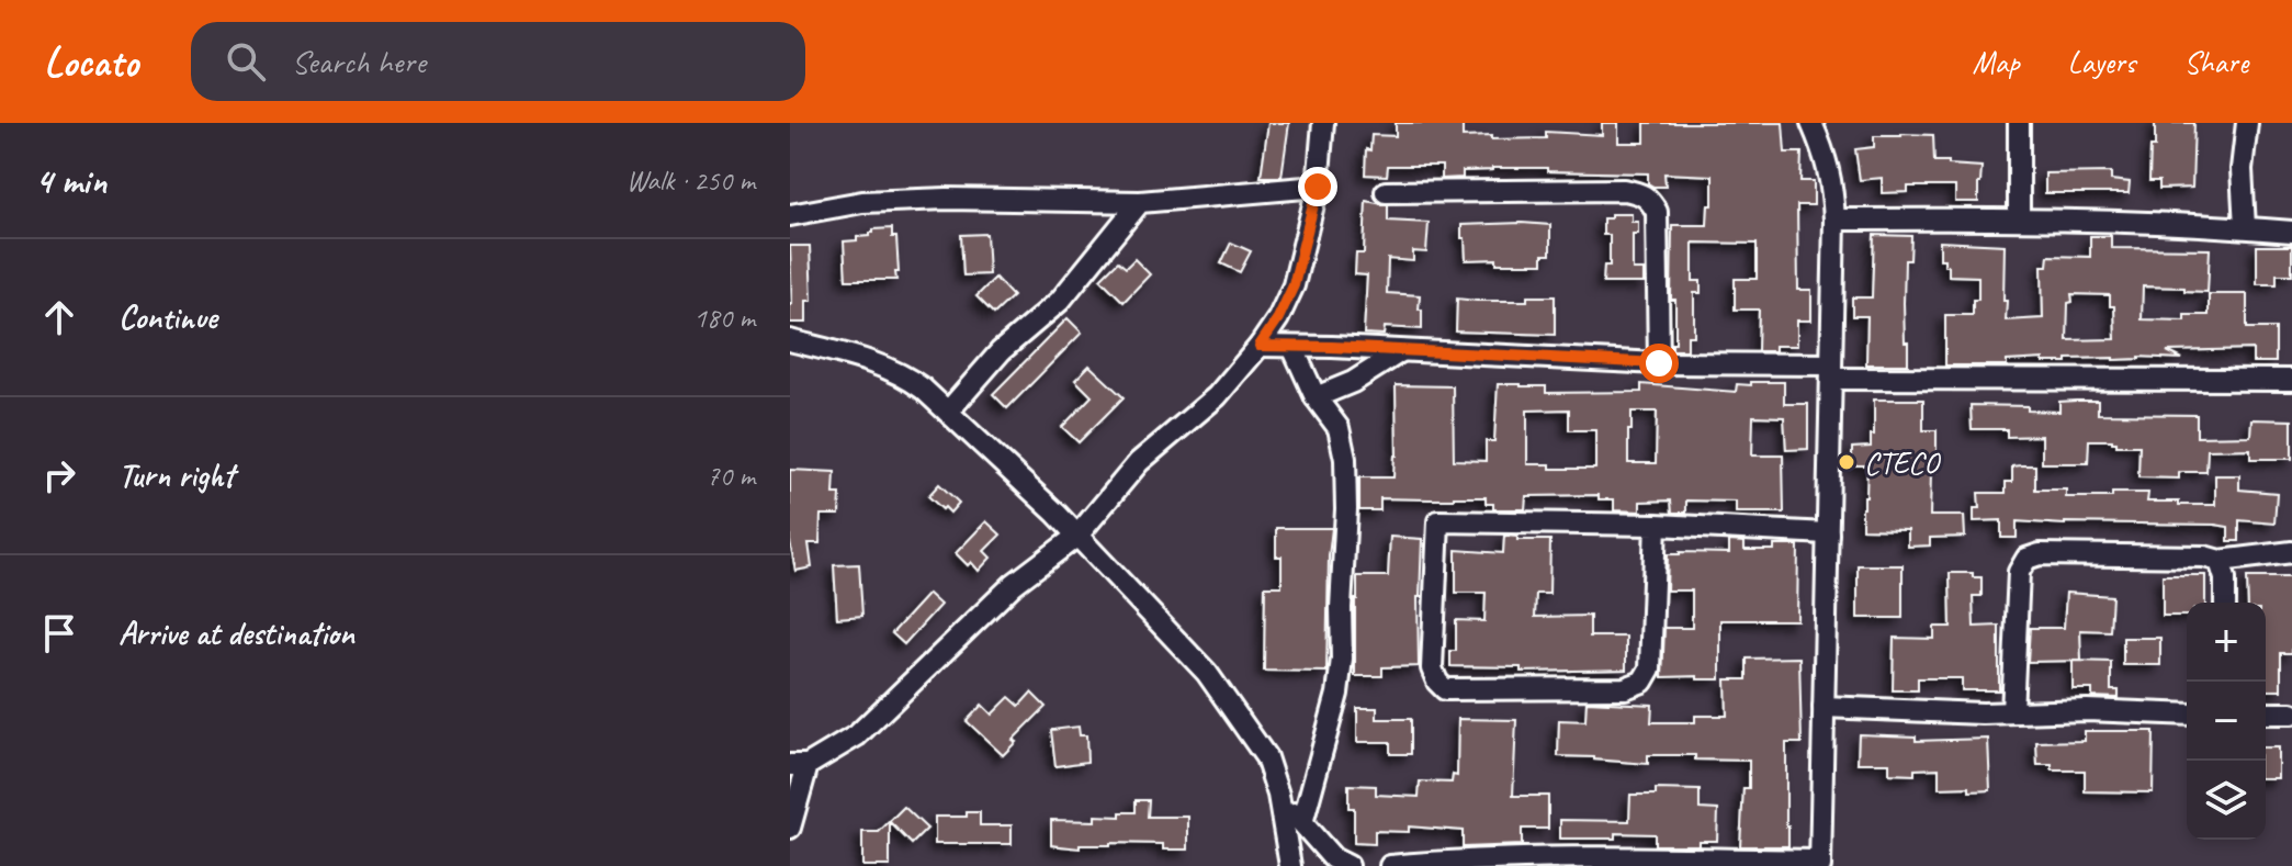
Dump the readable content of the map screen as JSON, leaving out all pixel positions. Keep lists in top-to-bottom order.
{
  "places": ["CTECO"],
  "page": {
    "header": "Locato",
    "search": "Search here",
    "nav": ["Map", "Layers", "Share"],
    "heading": ["4 min", "Walk · 250 m"],
    "list": [
      ["Continue", "180 m"],
      ["Turn right", "70 m"],
      "Arrive at destination"
    ],
    "map_buttons": ["+", "−"]
  }
}
